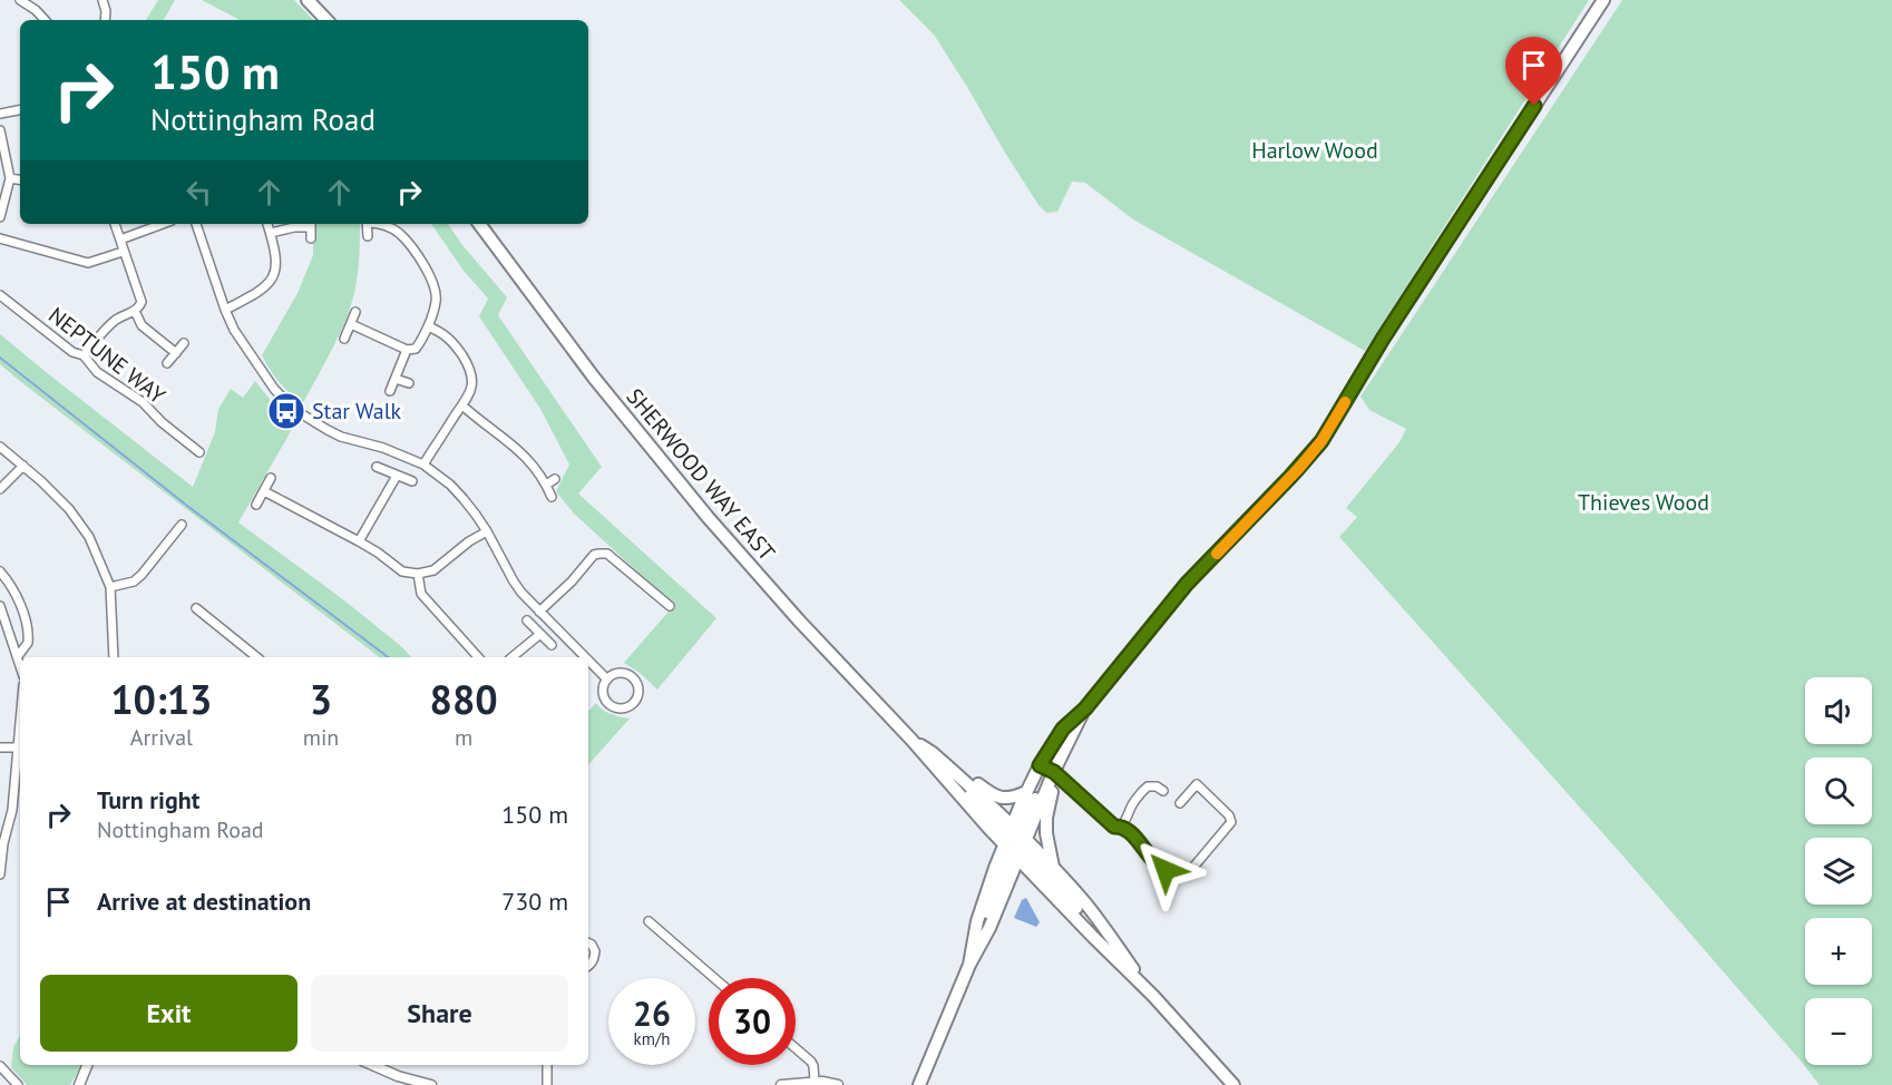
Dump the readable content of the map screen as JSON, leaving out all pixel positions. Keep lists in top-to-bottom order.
{
  "streets": {
    "highway": ["SHERWOOD WAY EAST"],
    "street": ["NEPTUNE WAY"]
  },
  "parks": ["Harlow Wood", "Thieves Wood"],
  "places": {
    "bus stop": ["Star Walk"]
  },
  "page": {
    "turn": ["150 m", "Nottingham Road"],
    "eta": [
      "10:13",
      "Arrival",
      "3",
      "min",
      "880",
      "m"
    ],
    "map_buttons": ["+", "−"],
    "list": [
      {
        "name": "Turn right",
        "note": "Nottingham Road",
        "value": "150 m"
      },
      {
        "name": "Arrive at destination",
        "value": "730 m"
      }
    ],
    "buttons": ["Exit", "Share"],
    "speed": "26 km/h",
    "limit": "30"
  }
}
